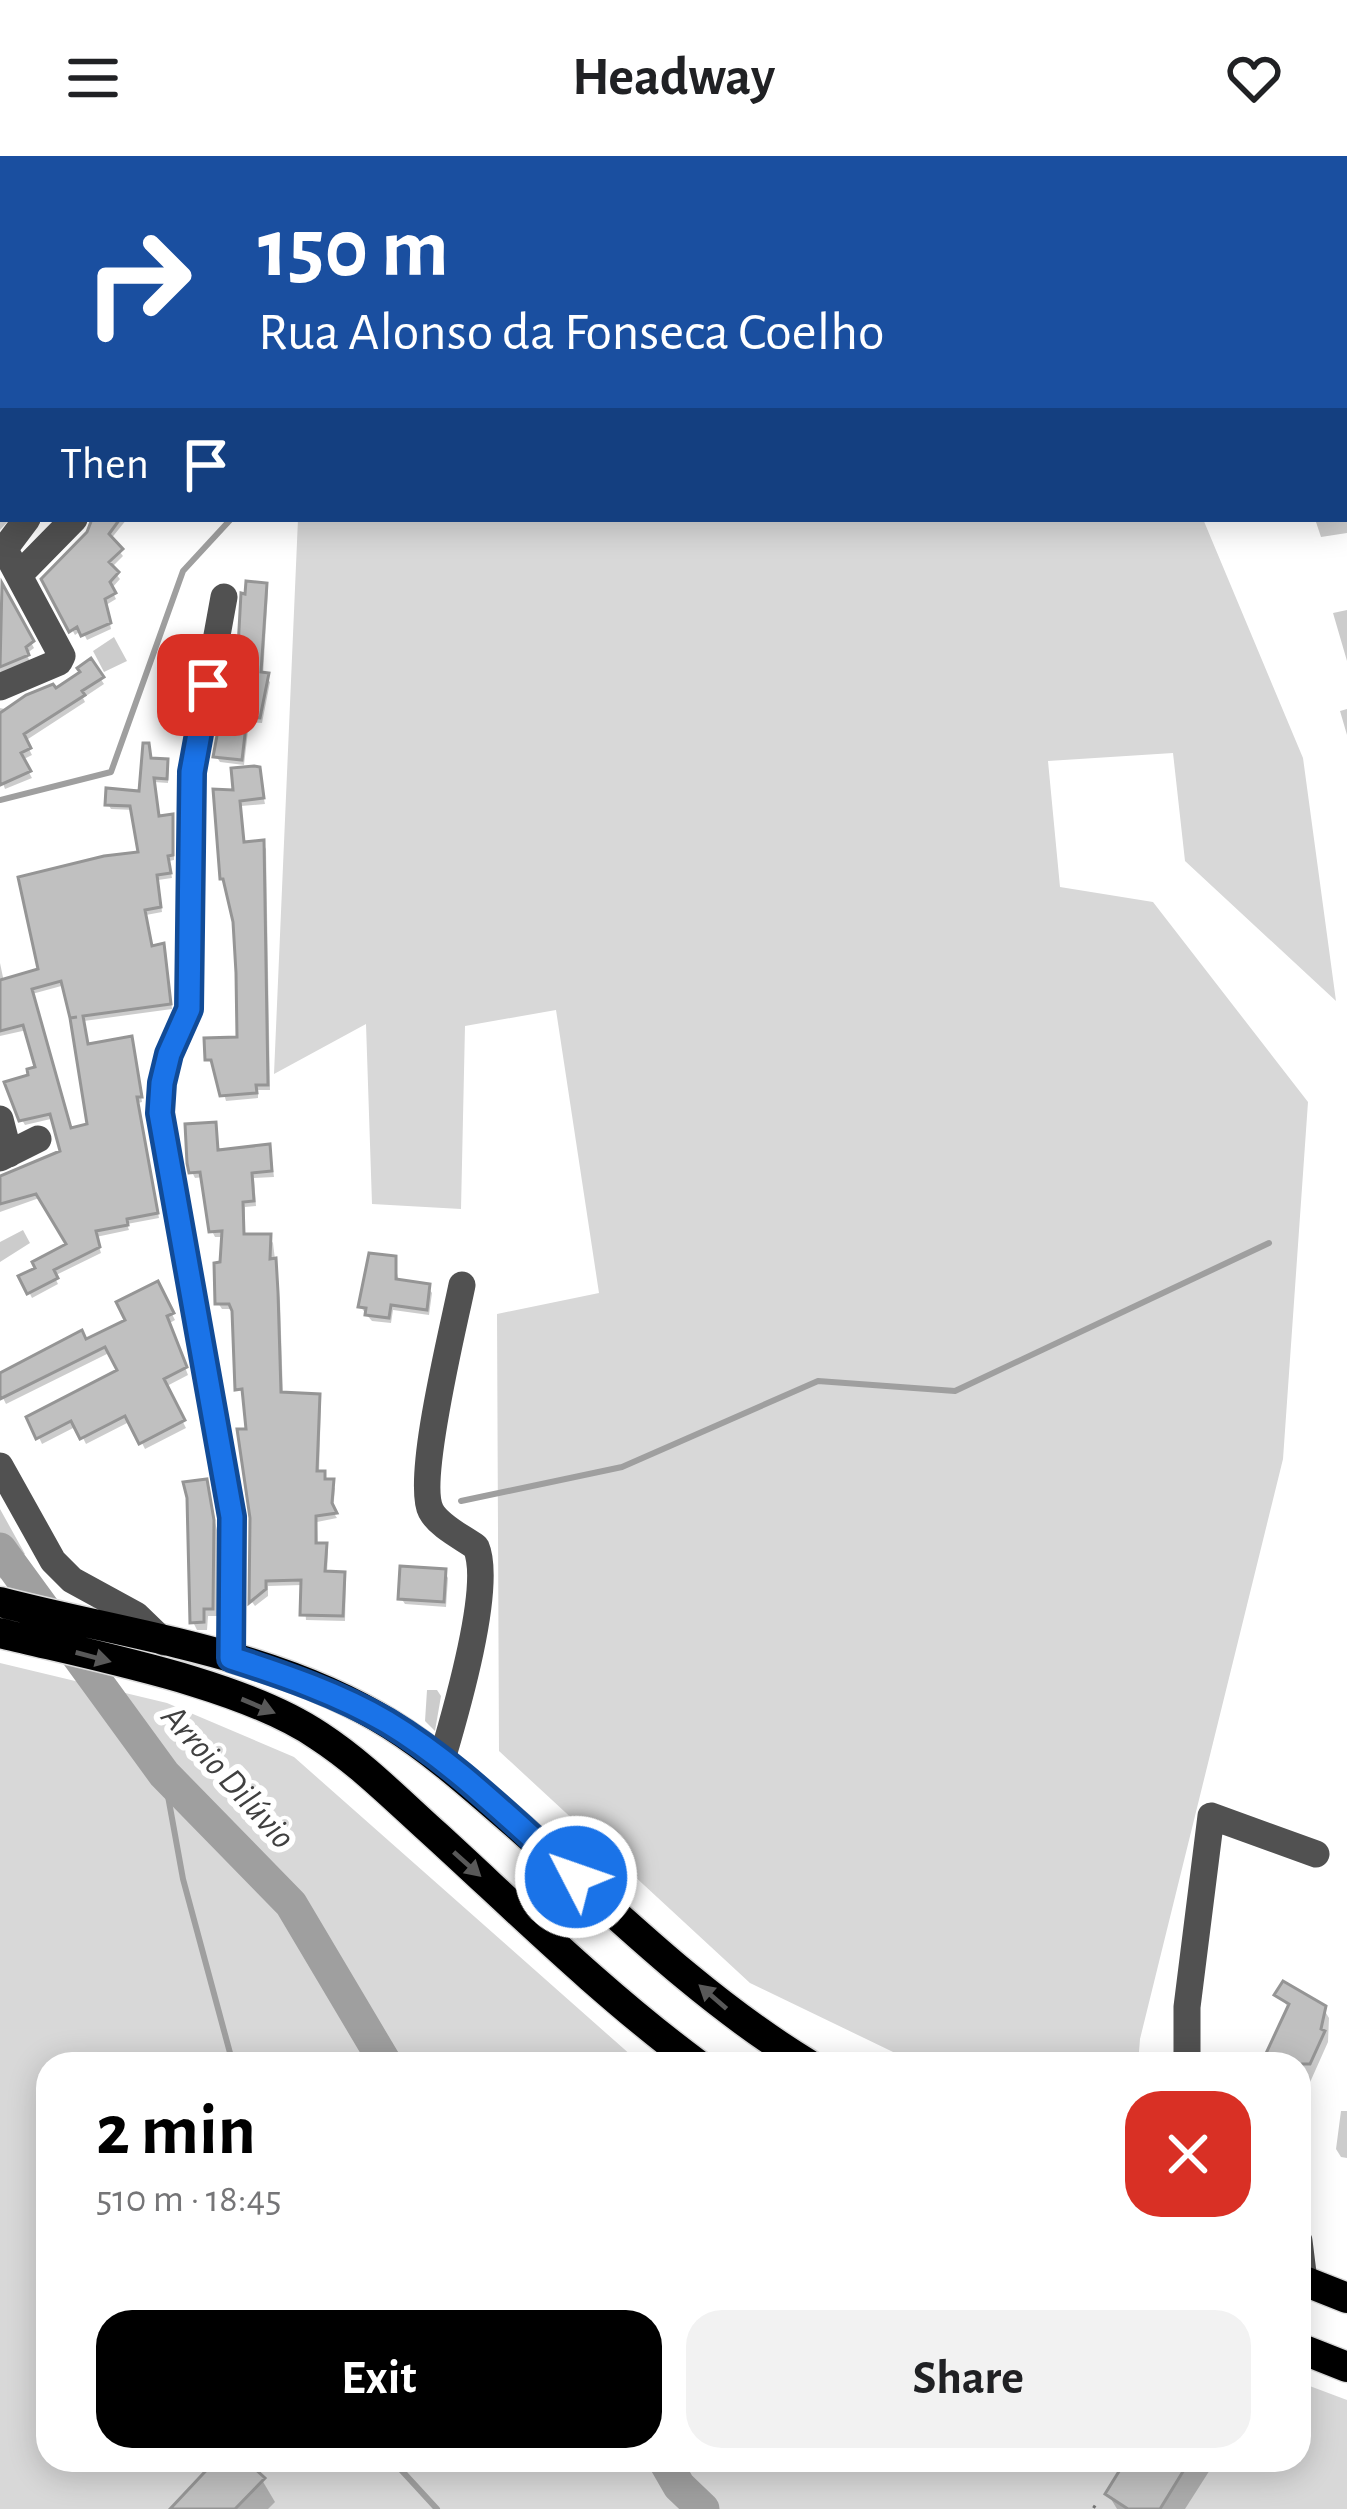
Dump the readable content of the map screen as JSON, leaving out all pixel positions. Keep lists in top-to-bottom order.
{
  "water": ["Arroio Dilúvio"],
  "page": {
    "header": "Headway",
    "turn": ["150 m", "Rua Alonso da Fonseca Coelho"],
    "then": "Then",
    "heading": ["2 min", "510 m · 18:45"],
    "buttons": ["Exit", "Share"]
  }
}
